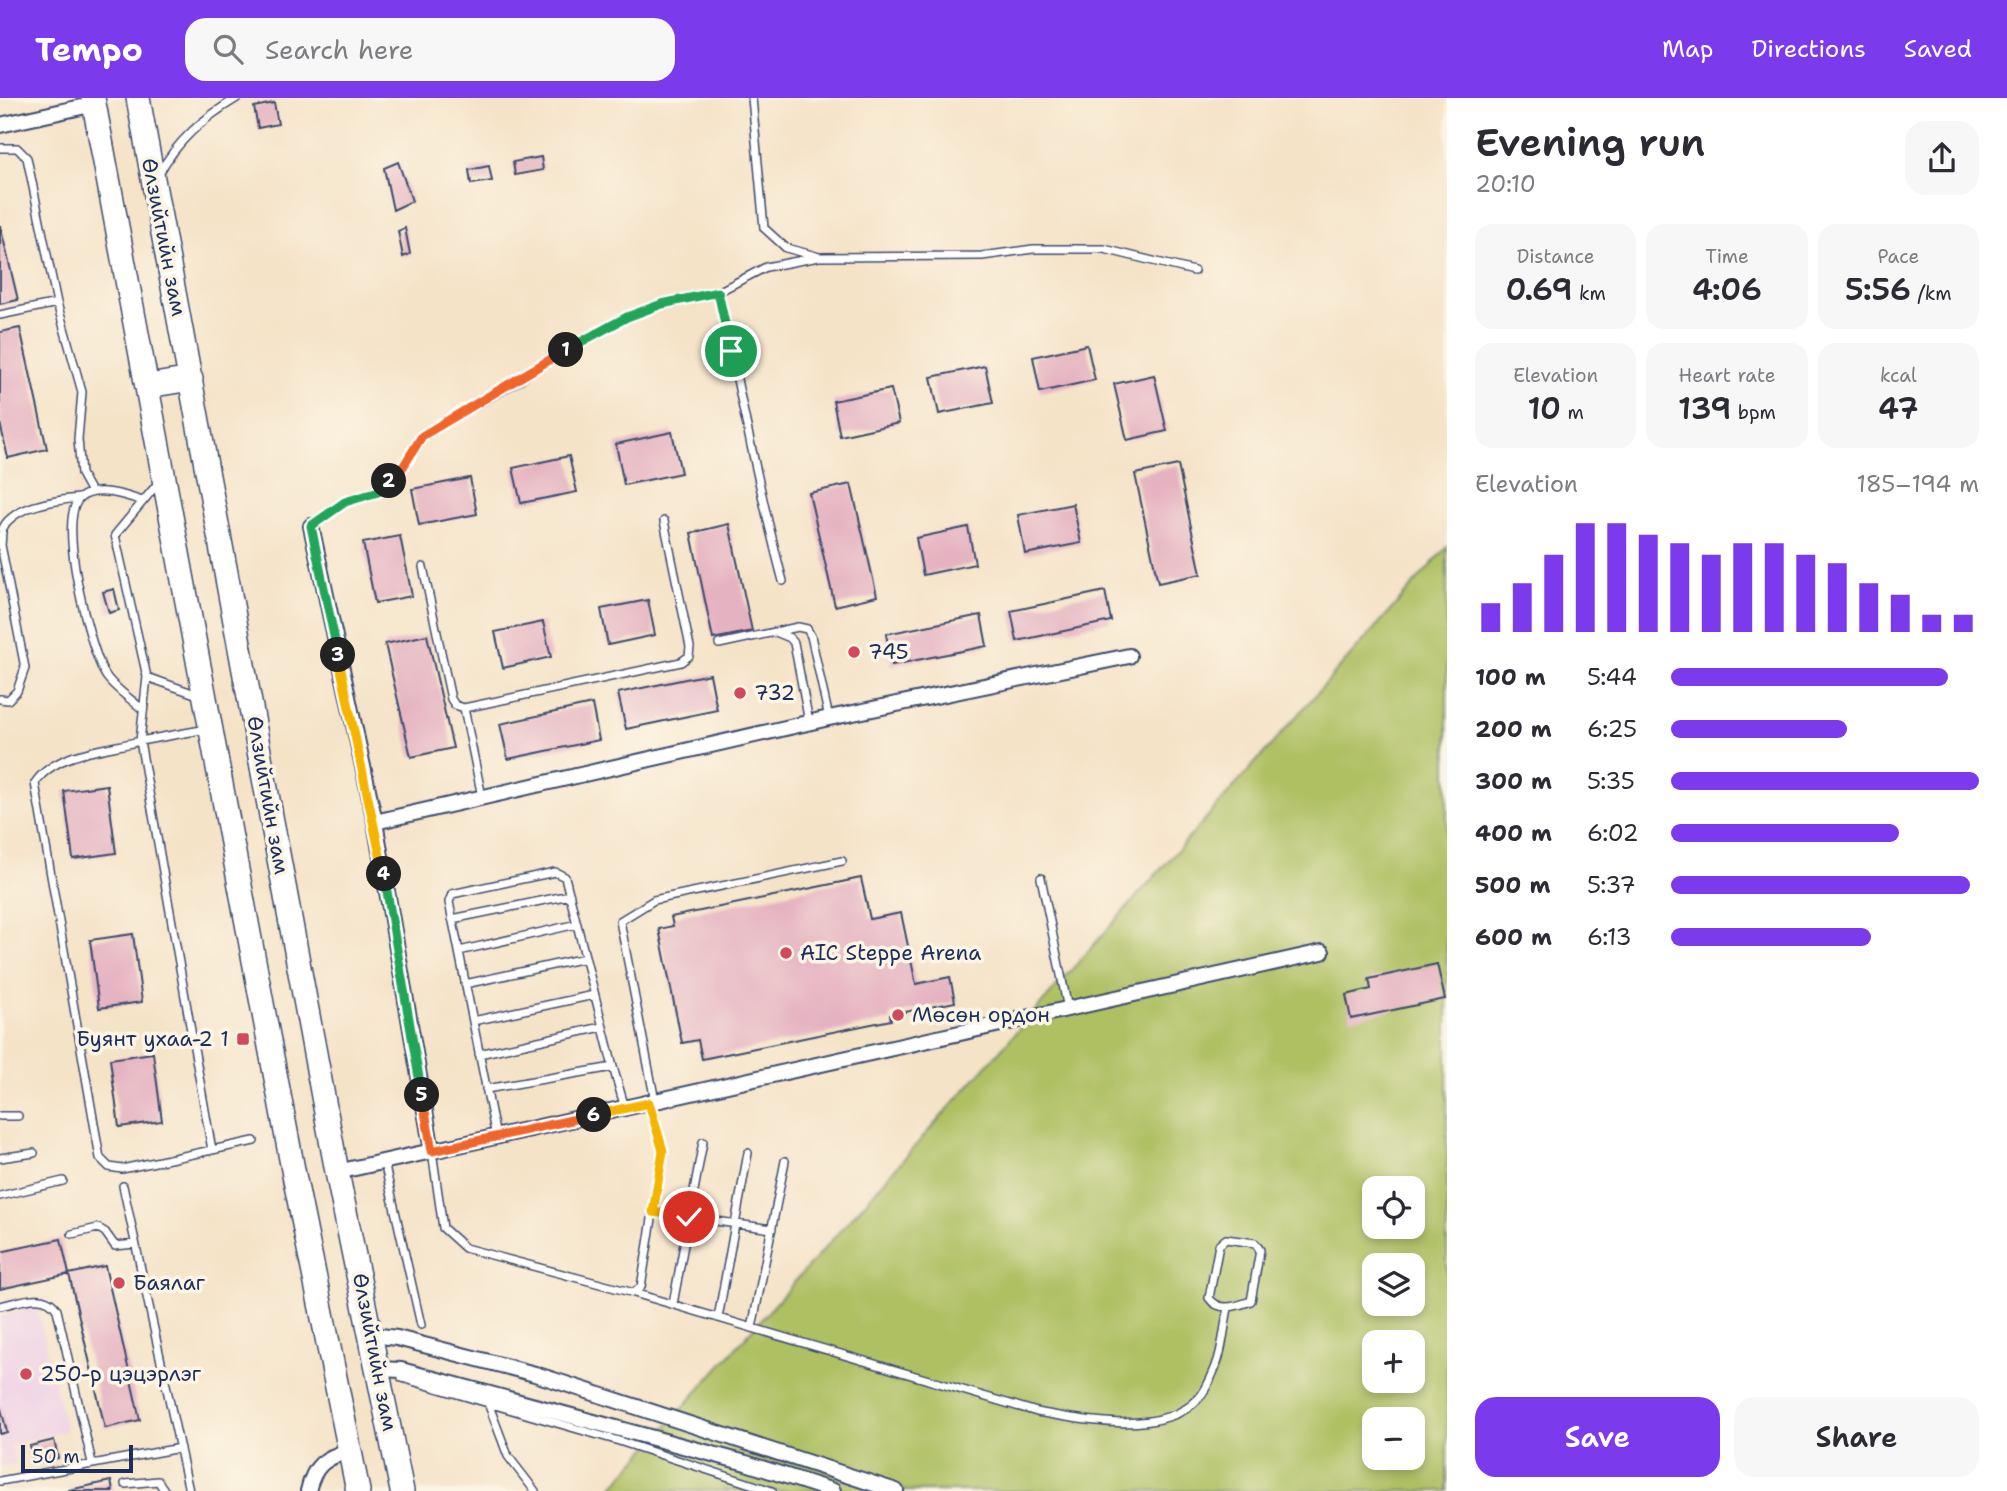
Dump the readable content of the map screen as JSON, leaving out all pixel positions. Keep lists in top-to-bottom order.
{
  "streets": {
    "highway": ["Өлзийтийн зам"]
  },
  "places": {
    "other": [
      "745",
      "732",
      "AIC Steppe Arena",
      "Мөсөн ордон",
      "Баялаг",
      "250-р цэцэрлэг"
    ],
    "transit": ["Буянт ухаа-2 1"]
  },
  "scale_bar": "50 m",
  "page": {
    "header": "Tempo",
    "search": "Search here",
    "nav": ["Map", "Directions", "Saved"],
    "heading": ["Evening run", "20:10"],
    "stats": [
      ["Distance", "0.69 km"],
      ["Time", "4:06"],
      ["Pace", "5:56 /km"],
      ["Elevation", "10 m"],
      ["Heart rate", "139 bpm"],
      ["kcal", "47"]
    ],
    "pins": [
      "1",
      "2",
      "3",
      "4",
      "5",
      "6"
    ],
    "chart": ["Elevation", "185–194 m"],
    "list": [
      {
        "name": "100 m",
        "note": "5:44"
      },
      {
        "name": "200 m",
        "note": "6:25"
      },
      {
        "name": "300 m",
        "note": "5:35"
      },
      {
        "name": "400 m",
        "note": "6:02"
      },
      {
        "name": "500 m",
        "note": "5:37"
      },
      {
        "name": "600 m",
        "note": "6:13"
      }
    ],
    "map_buttons": ["+", "−"],
    "buttons": ["Save", "Share"],
    "scale": "50 m"
  }
}
